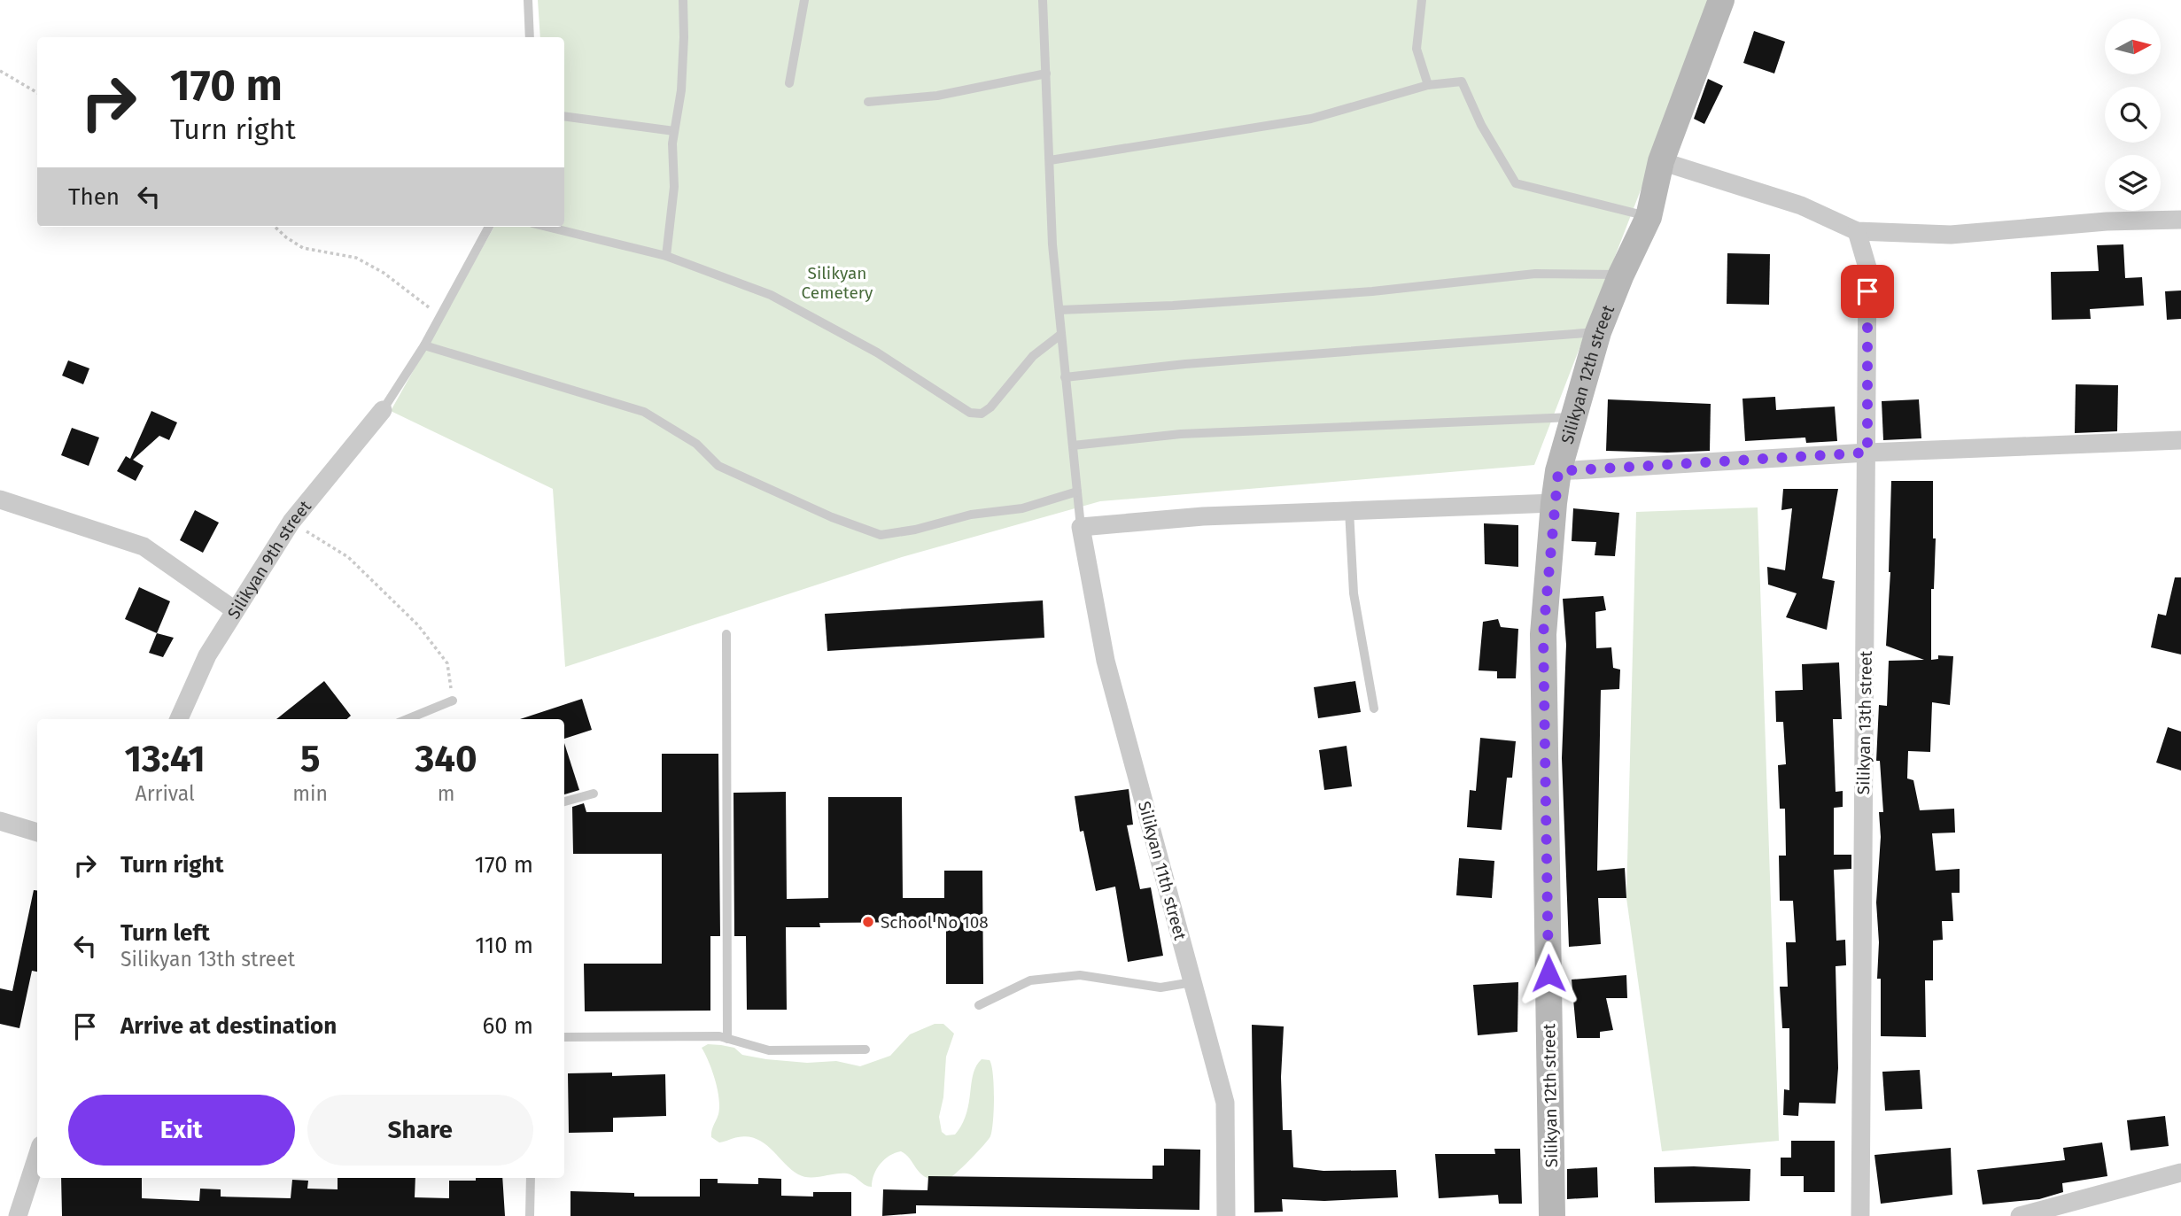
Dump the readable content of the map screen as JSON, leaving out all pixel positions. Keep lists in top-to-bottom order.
{
  "streets": {
    "main road": ["Silikyan 12th street"],
    "street": ["Silikyan 9th street", "Silikyan 13th street", "Silikyan 11th street"]
  },
  "parks": ["Silikyan Cemetery"],
  "places": ["School No 108"],
  "north": "right",
  "page": {
    "turn": ["170 m", "Turn right"],
    "then": "Then",
    "eta": [
      "13:41",
      "Arrival",
      "5",
      "min",
      "340",
      "m"
    ],
    "list": [
      {
        "name": "Turn right",
        "value": "170 m"
      },
      {
        "name": "Turn left",
        "note": "Silikyan 13th street",
        "value": "110 m"
      },
      {
        "name": "Arrive at destination",
        "value": "60 m"
      }
    ],
    "buttons": ["Exit", "Share"]
  }
}
